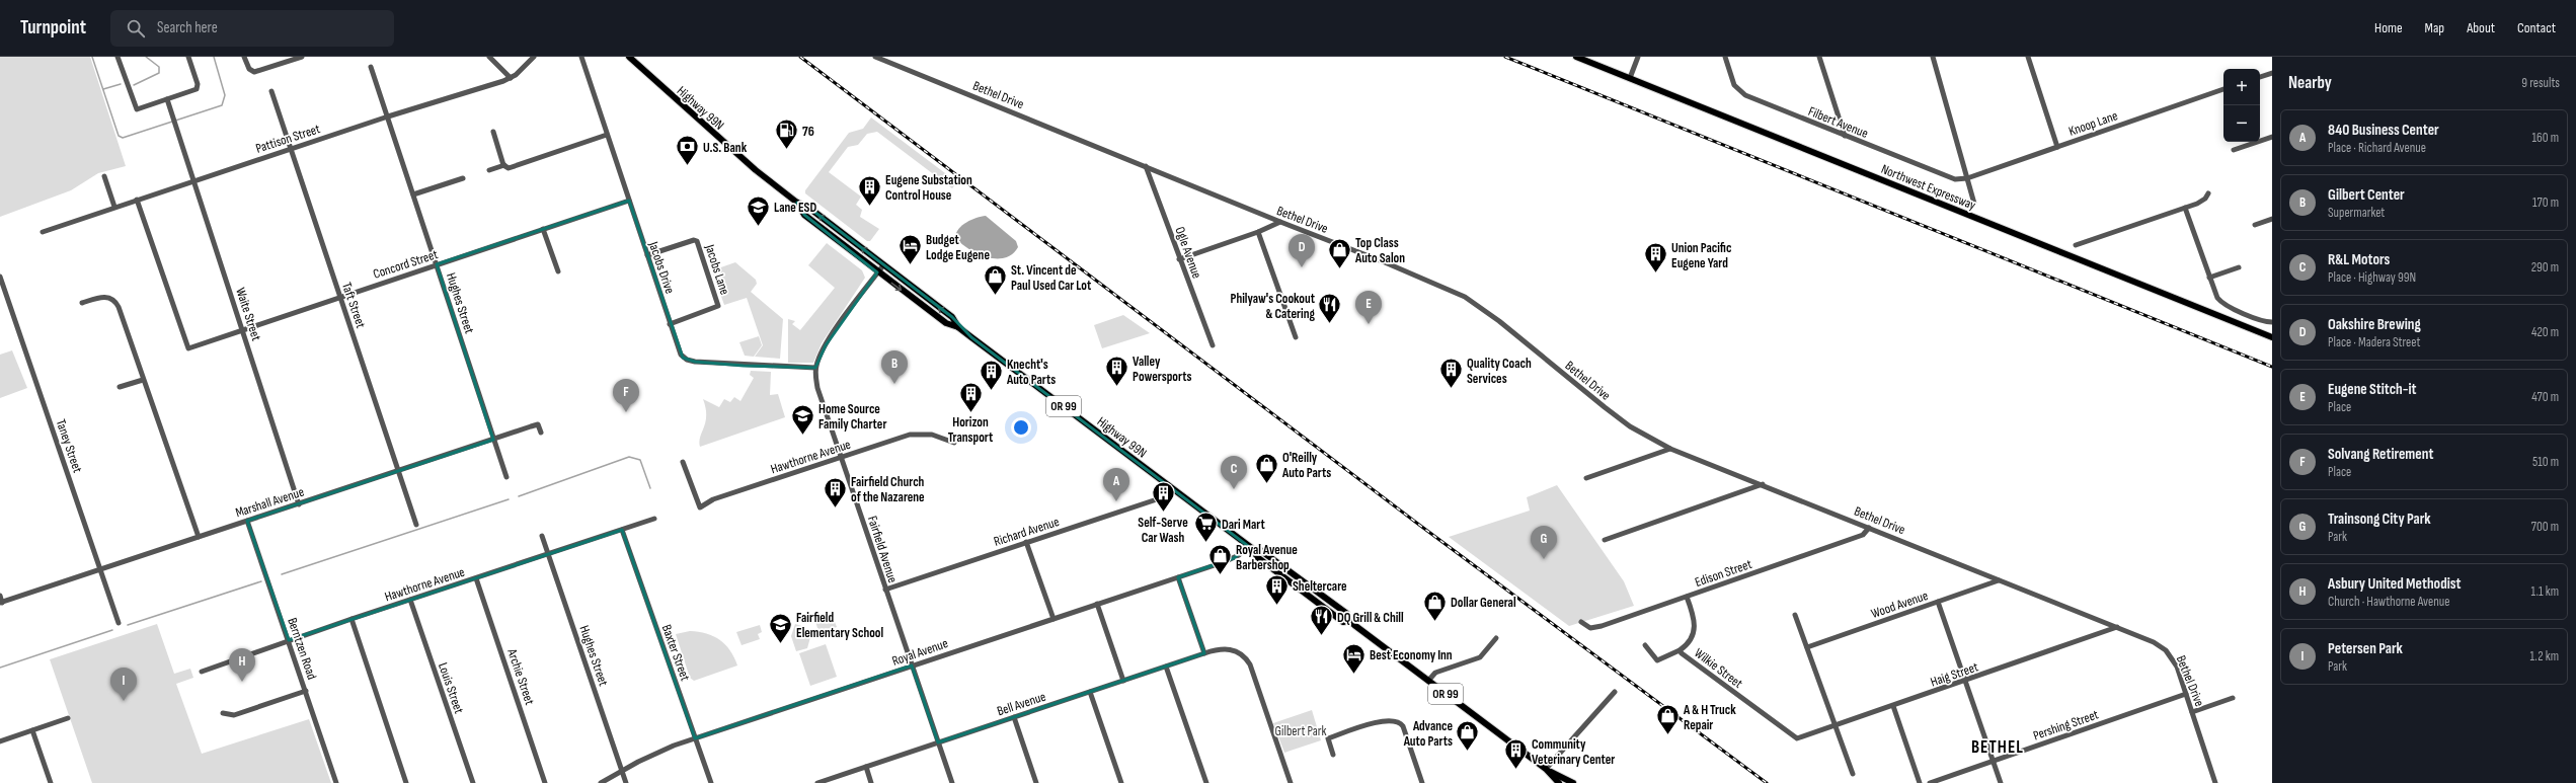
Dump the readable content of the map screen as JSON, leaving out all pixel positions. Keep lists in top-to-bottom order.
{
  "streets": {
    "main road": ["Highway 99N", "Northwest Expressway", "OR 99"],
    "street": [
      "Bethel Drive",
      "Filbert Avenue",
      "Knoop Lane",
      "Pattison Street",
      "Ogle Avenue",
      "Concord Street",
      "Jacobs Drive",
      "Jacobs Lane",
      "Hughes Street",
      "Taft Street",
      "Waite Street",
      "Taney Street",
      "Hawthorne Avenue",
      "Marshall Avenue",
      "Richard Avenue",
      "Fairfield Avenue",
      "Edison Street",
      "Wood Avenue",
      "Berntzen Road",
      "Royal Avenue",
      "Baxter Street",
      "Wilkie Street",
      "Haig Street",
      "Archie Street",
      "Louis Street",
      "Bell Avenue",
      "Pershing Street"
    ]
  },
  "crossings": [
    ["Bethel Drive", "Ogle Avenue"],
    ["Bethel Drive", "Edison Street"],
    ["Bethel Drive", "Wood Avenue"],
    ["Bethel Drive", "Haig Street"],
    ["Bethel Drive", "Pershing Street"],
    ["Highway 99N", "Richard Avenue"],
    ["Highway 99N", "Royal Avenue"],
    ["Filbert Avenue", "Knoop Lane"],
    ["Pattison Street", "Concord Street"],
    ["Pattison Street", "Hughes Street"],
    ["Pattison Street", "Taft Street"],
    ["Pattison Street", "Waite Street"],
    ["Concord Street", "Jacobs Drive"],
    ["Concord Street", "Hughes Street"],
    ["Concord Street", "Taft Street"],
    ["Concord Street", "Waite Street"],
    ["Jacobs Drive", "Jacobs Lane"],
    ["Jacobs Drive", "Fairfield Avenue"],
    ["Hughes Street", "Hawthorne Avenue"],
    ["Hughes Street", "Marshall Avenue"],
    ["Hughes Street", "Royal Avenue"],
    ["Taft Street", "Marshall Avenue"],
    ["Waite Street", "Marshall Avenue"],
    ["Taney Street", "Marshall Avenue"],
    ["Hawthorne Avenue", "Fairfield Avenue"],
    ["Hawthorne Avenue", "Berntzen Road"],
    ["Hawthorne Avenue", "Baxter Street"],
    ["Hawthorne Avenue", "Archie Street"],
    ["Hawthorne Avenue", "Louis Street"],
    ["Marshall Avenue", "Berntzen Road"],
    ["Richard Avenue", "Fairfield Avenue"],
    ["Fairfield Avenue", "Royal Avenue"],
    ["Fairfield Avenue", "Bell Avenue"],
    ["Edison Street", "Wilkie Street"],
    ["Royal Avenue", "Baxter Street"],
    ["Wilkie Street", "Haig Street"]
  ],
  "districts": ["BETHEL"],
  "parks": ["Gilbert Park"],
  "places": {
    "fuel station": ["76"],
    "bank": ["U.S. Bank"],
    "building": [
      "Eugene Substation Control House",
      "Union Pacific Eugene Yard",
      "Valley Powersports",
      "Quality Coach Services",
      "Knecht's Auto Parts",
      "Horizon Transport",
      "Fairfield Church of the Nazarene",
      "Self-Serve Car Wash",
      "Sheltercare",
      "Community Veterinary Center"
    ],
    "school or university": ["Lane ESD", "Home Source Family Charter", "Fairfield Elementary School"],
    "hotel": ["Budget Lodge Eugene", "Best Economy Inn"],
    "shop": [
      "Top Class Auto Salon",
      "St. Vincent de Paul Used Car Lot",
      "O'Reilly Auto Parts",
      "Royal Avenue Barbershop",
      "Dollar General",
      "A & H Truck Repair",
      "Advance Auto Parts"
    ],
    "restaurant": ["Philyaw's Cookout & Catering", "DQ Grill & Chill"],
    "supermarket": ["Dari Mart"]
  },
  "page": {
    "header": "Turnpoint",
    "search": "Search here",
    "nav": [
      "Home",
      "Map",
      "About",
      "Contact"
    ],
    "heading": ["Nearby", "9 results"],
    "map_buttons": ["+", "−"],
    "list": [
      {
        "mark": "A",
        "name": "840 Business Center",
        "note": "Place · Richard Avenue",
        "value": "160 m"
      },
      {
        "mark": "B",
        "name": "Gilbert Center",
        "note": "Supermarket",
        "value": "170 m"
      },
      {
        "mark": "C",
        "name": "R&L Motors",
        "note": "Place · Highway 99N",
        "value": "290 m"
      },
      {
        "mark": "D",
        "name": "Oakshire Brewing",
        "note": "Place · Madera Street",
        "value": "420 m"
      },
      {
        "mark": "E",
        "name": "Eugene Stitch-it",
        "note": "Place",
        "value": "470 m"
      },
      {
        "mark": "F",
        "name": "Solvang Retirement",
        "note": "Place",
        "value": "510 m"
      },
      {
        "mark": "G",
        "name": "Trainsong City Park",
        "note": "Park",
        "value": "700 m"
      },
      {
        "mark": "H",
        "name": "Asbury United Methodist",
        "note": "Church · Hawthorne Avenue",
        "value": "1.1 km"
      },
      {
        "mark": "I",
        "name": "Petersen Park",
        "note": "Park",
        "value": "1.2 km"
      }
    ],
    "pins": [
      "D",
      "E",
      "B",
      "F",
      "C",
      "A",
      "G",
      "H",
      "I"
    ]
  }
}
